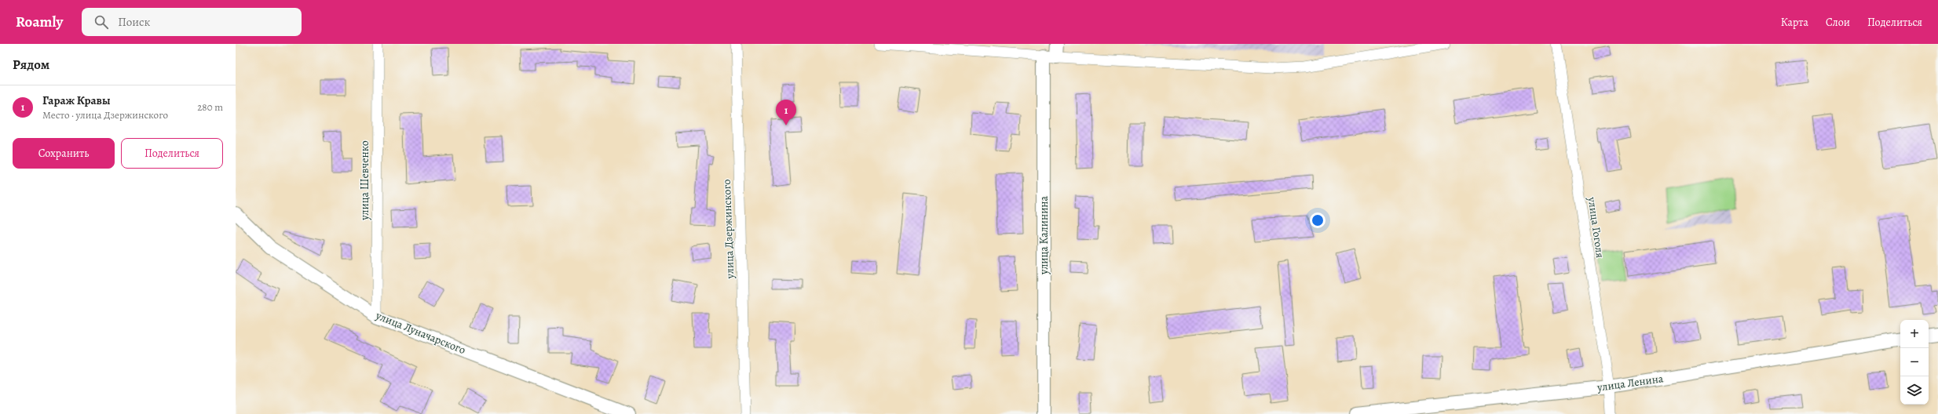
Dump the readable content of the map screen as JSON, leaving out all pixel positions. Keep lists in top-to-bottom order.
{
  "streets": {
    "street": [
      "улица Шевченко",
      "улица Гоголя",
      "улица Дзержинского",
      "улица Калинина",
      "улица Луначарского",
      "улица Ленина"
    ]
  },
  "crossings": [
    ["улица Шевченко", "улица Луначарского"],
    ["улица Гоголя", "улица Ленина"]
  ],
  "page": {
    "header": "Roamly",
    "search": "Поиск",
    "nav": ["Карта", "Слои", "Поделиться"],
    "heading": "Рядом",
    "list": [
      {
        "mark": "1",
        "name": "Гараж Кравы",
        "note": "Место · улица Дзержинского",
        "value": "280 m"
      }
    ],
    "pins": "1",
    "buttons": ["Сохранить", "Поделиться"],
    "map_buttons": ["+", "−"]
  }
}
